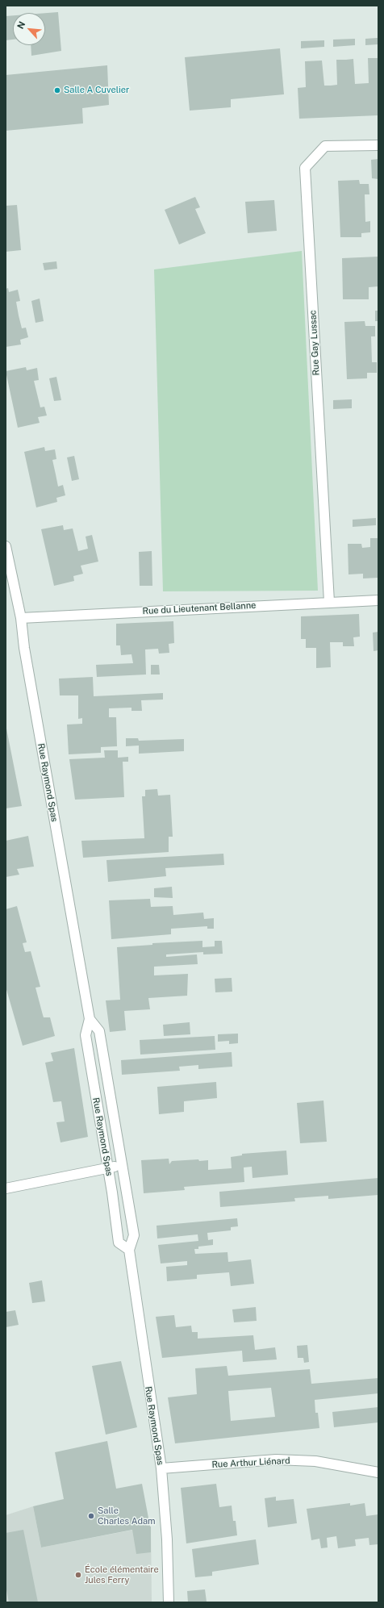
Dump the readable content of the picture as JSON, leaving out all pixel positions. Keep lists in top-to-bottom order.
{
  "streets": {
    "street": [
      "Rue Gay Lussac",
      "Rue du Lieutenant Bellanne",
      "Rue Raymond Spas",
      "Rue Arthur Liénard"
    ]
  },
  "crossings": [
    ["Rue Gay Lussac", "Rue du Lieutenant Bellanne"],
    ["Rue du Lieutenant Bellanne", "Rue Raymond Spas"],
    ["Rue Raymond Spas", "Rue Arthur Liénard"]
  ],
  "places": ["Salle A Cuvelier", "Salle Charles Adam", "École élémentaire Jules Ferry"],
  "north": "top left"
}
